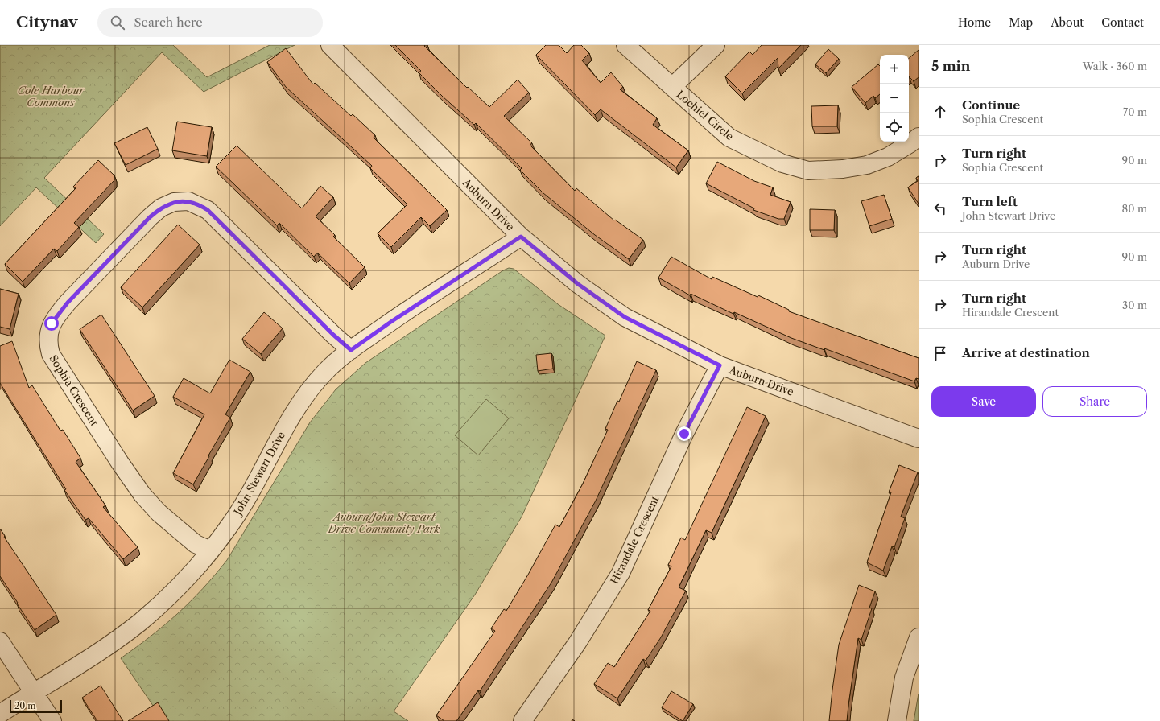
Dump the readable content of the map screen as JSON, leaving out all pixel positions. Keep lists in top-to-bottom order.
{
  "streets": {
    "street": [
      "Lochiel Circle",
      "Auburn Drive",
      "Sophia Crescent",
      "John Stewart Drive",
      "Hirandale Crescent"
    ]
  },
  "crossings": [
    ["Auburn Drive", "John Stewart Drive"],
    ["Auburn Drive", "Hirandale Crescent"],
    ["Sophia Crescent", "John Stewart Drive"]
  ],
  "parks": ["Cole Harbour Commons", "Auburn/John Stewart Drive Community Park"],
  "scale_bar": "20 m",
  "page": {
    "header": "Citynav",
    "search": "Search here",
    "nav": [
      "Home",
      "Map",
      "About",
      "Contact"
    ],
    "heading": ["5 min", "Walk · 360 m"],
    "map_buttons": ["+", "−"],
    "list": [
      ["Continue", "Sophia Crescent", "70 m"],
      ["Turn right", "Sophia Crescent", "90 m"],
      ["Turn left", "John Stewart Drive", "80 m"],
      ["Turn right", "Auburn Drive", "90 m"],
      ["Turn right", "Hirandale Crescent", "30 m"],
      "Arrive at destination"
    ],
    "buttons": ["Save", "Share"],
    "scale": "20 m"
  }
}
